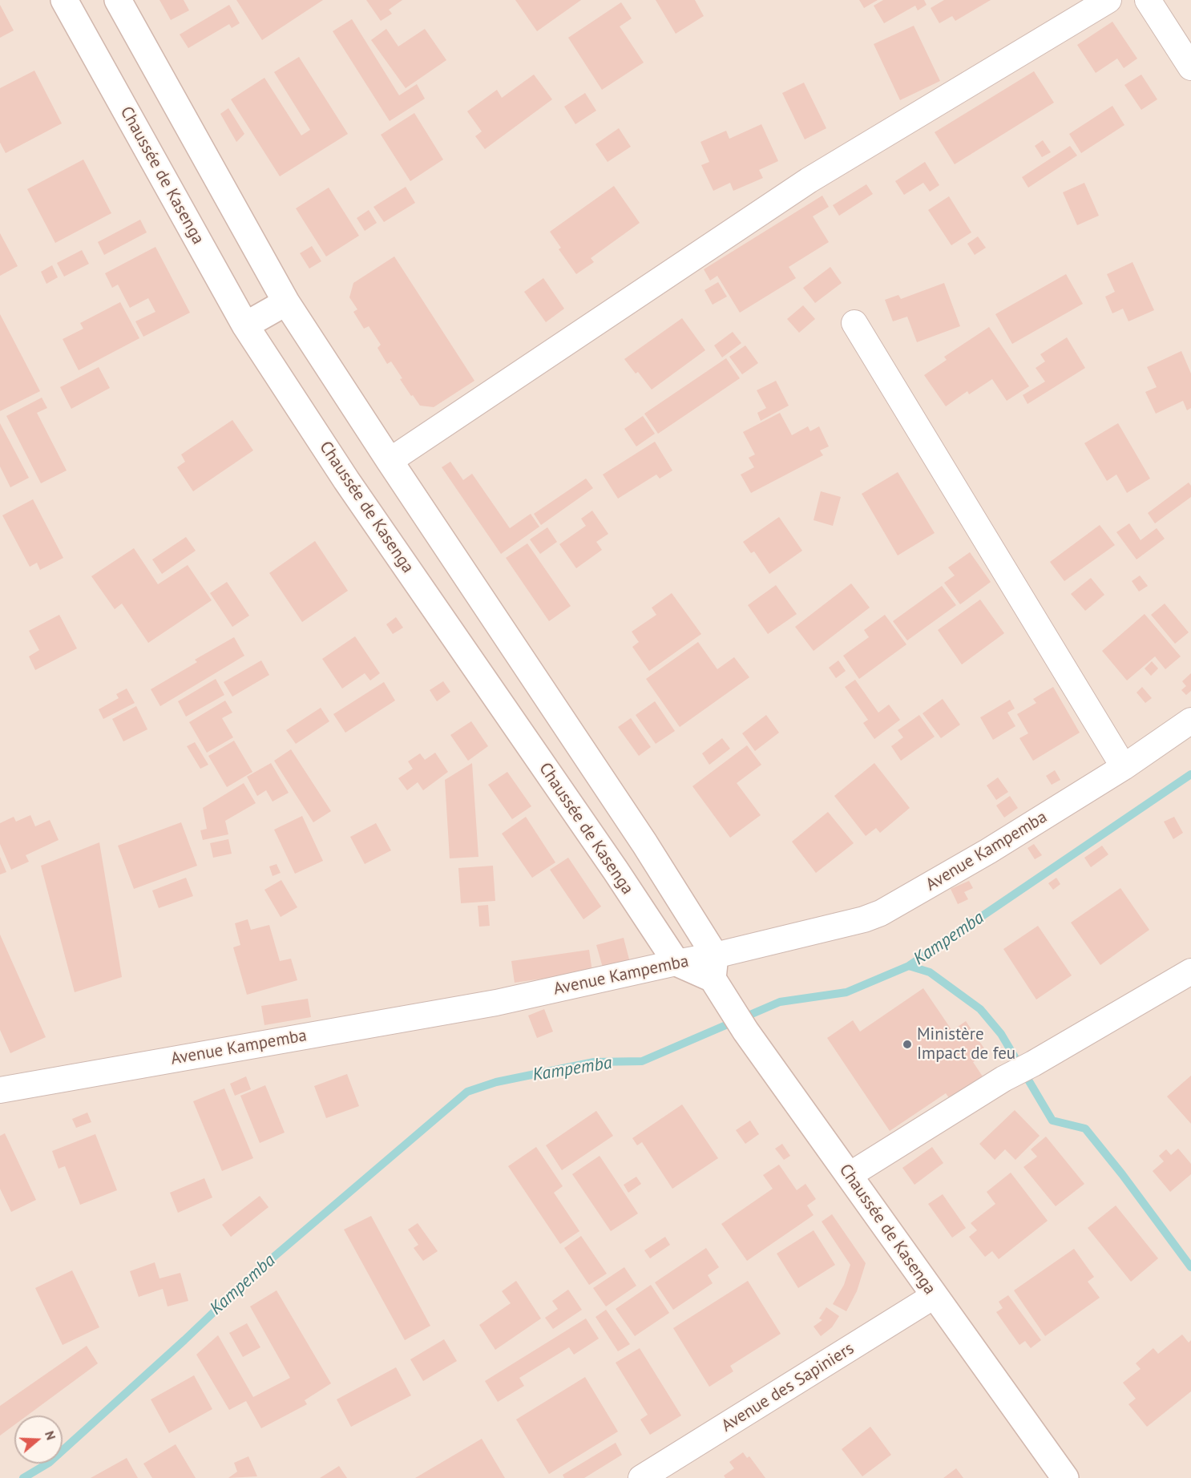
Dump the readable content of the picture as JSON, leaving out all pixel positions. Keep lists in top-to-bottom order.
{
  "streets": {
    "main road": ["Chaussée de Kasenga"],
    "street": ["Avenue Kampemba", "Avenue des Sapiniers"]
  },
  "crossings": [
    ["Chaussée de Kasenga", "Avenue Kampemba"],
    ["Chaussée de Kasenga", "Avenue des Sapiniers"]
  ],
  "water": ["Kampemba"],
  "places": ["Ministère Impact de feu"],
  "north": "right"
}
